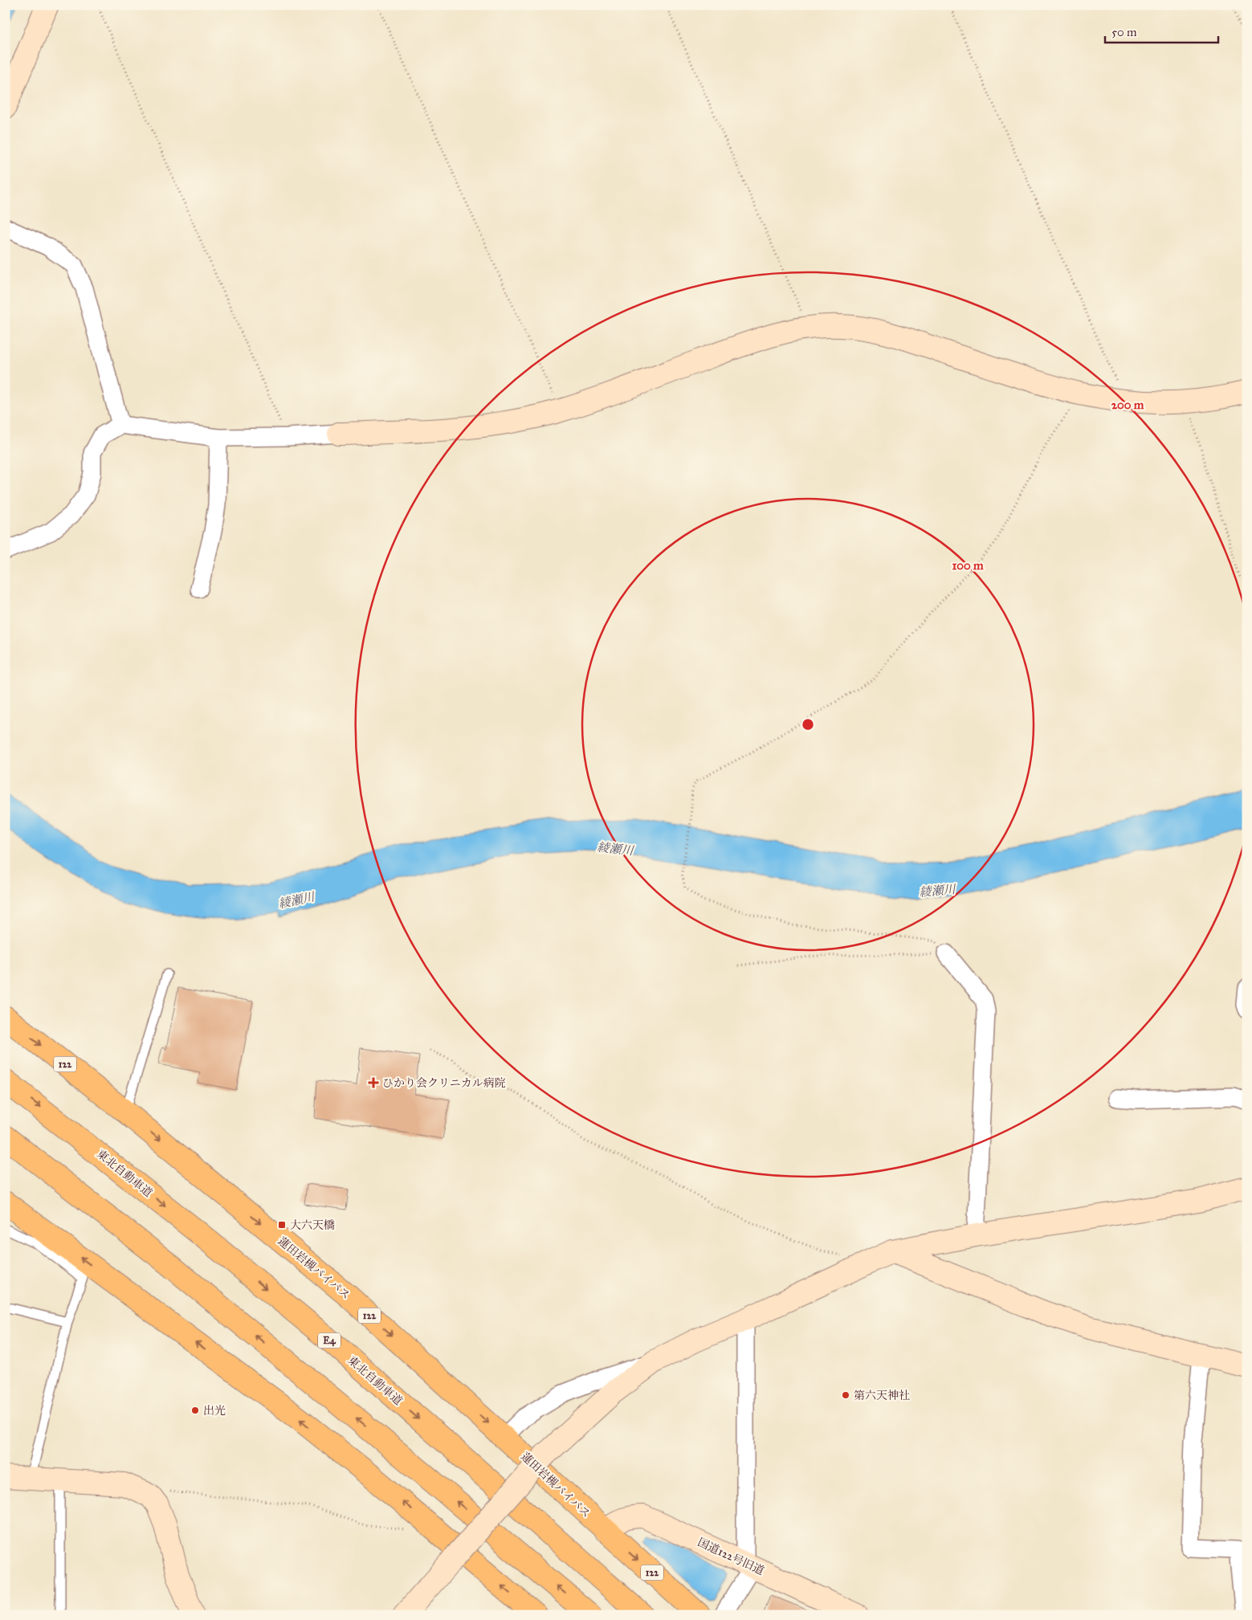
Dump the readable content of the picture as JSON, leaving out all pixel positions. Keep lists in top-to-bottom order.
{
  "streets": {
    "highway": [
      "122",
      "東北自動車道",
      "蓮田岩槻バイパス",
      "E4"
    ],
    "street": ["国道122号旧道"]
  },
  "crossings": [
    ["蓮田岩槻バイパス", "国道122号旧道"]
  ],
  "water": ["綾瀬川"],
  "places": {
    "health": ["ひかり会クリニカル病院"],
    "transit": ["大六天橋"],
    "other": ["第六天神社", "出光"]
  },
  "scale_bar": "50 m",
  "rings": ["200 m", "100 m"]
}
